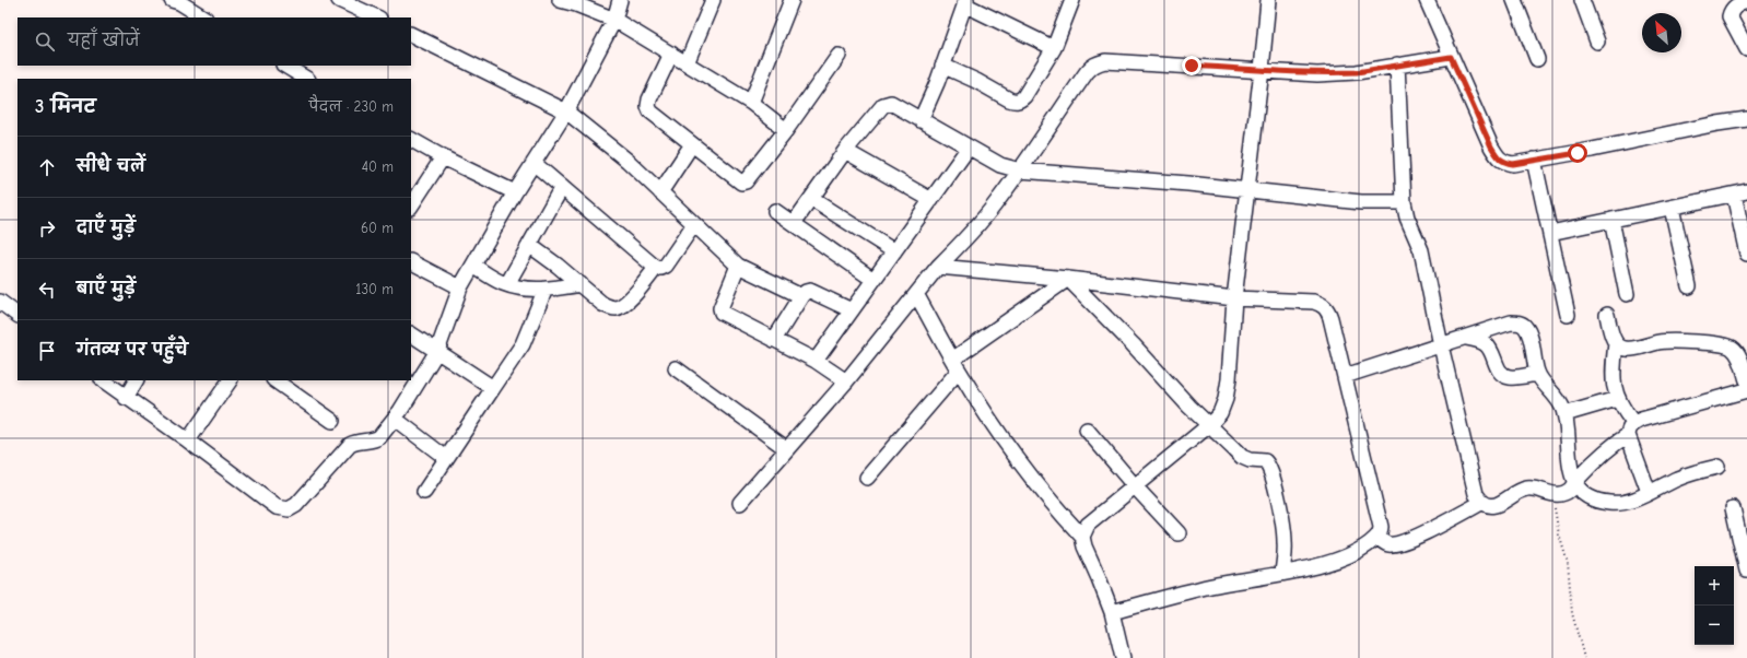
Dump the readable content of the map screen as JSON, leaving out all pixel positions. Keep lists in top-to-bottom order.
{
  "north": "top left",
  "page": {
    "search": "यहाँ खोजें",
    "heading": ["3 मिनट", "पैदल · 230 m"],
    "list": [
      ["सीधे चलें", "40 m"],
      ["दाएँ मुड़ें", "60 m"],
      ["बाएँ मुड़ें", "130 m"],
      "गंतव्य पर पहुँचे"
    ],
    "map_buttons": ["+", "−"]
  }
}
